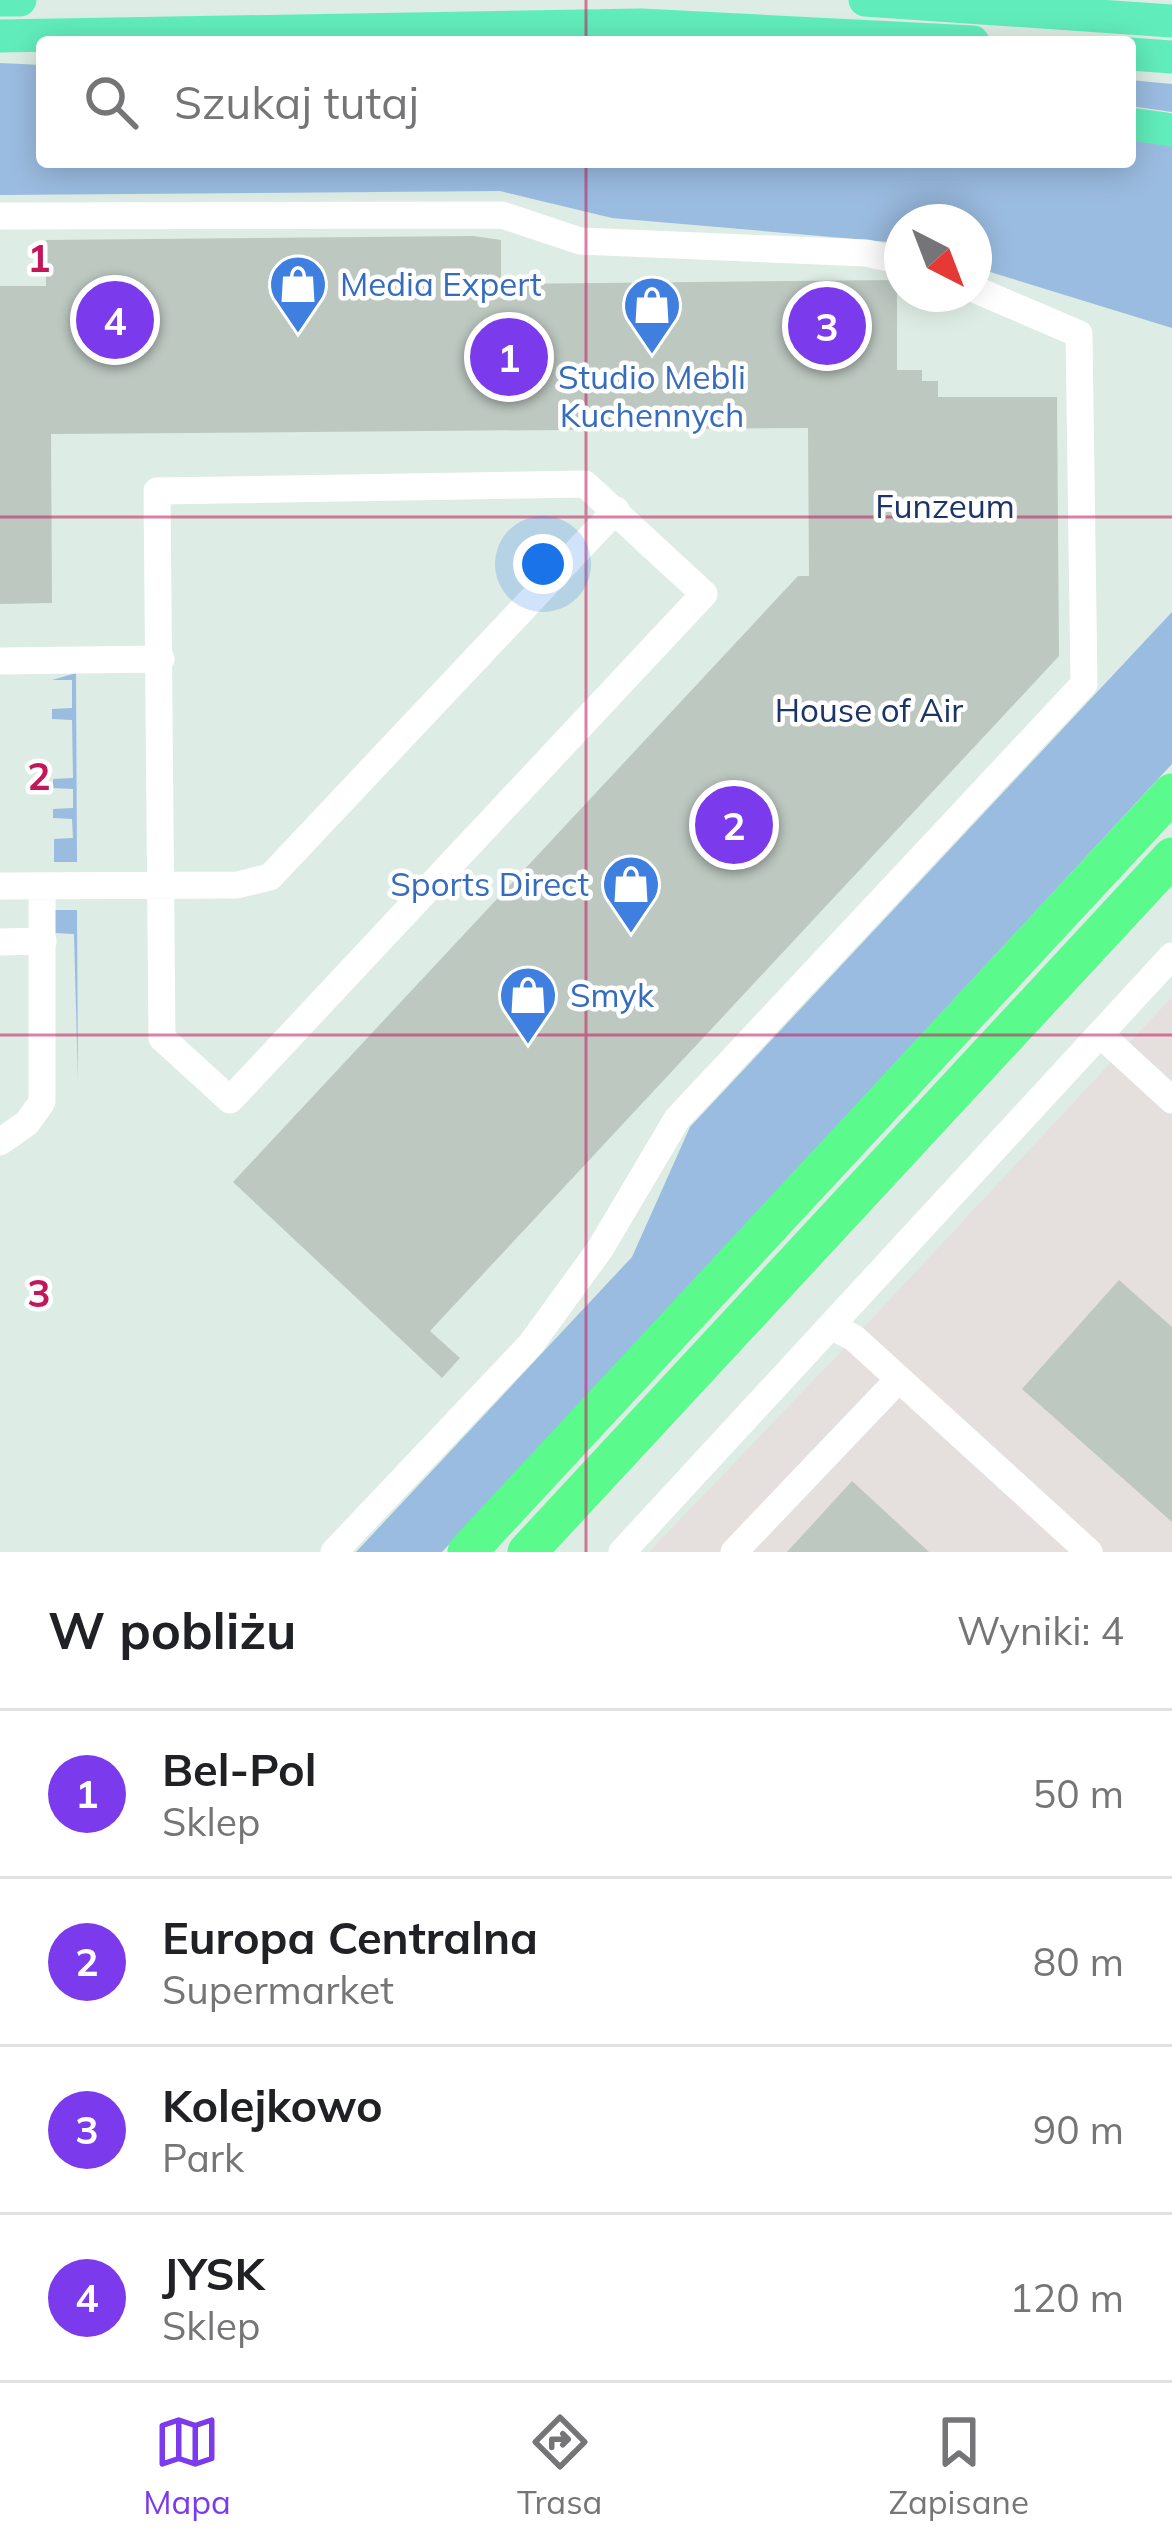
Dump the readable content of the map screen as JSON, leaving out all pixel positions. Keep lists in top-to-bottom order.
{
  "parks": ["Funzeum", "House of Air"],
  "places": {
    "shop": [
      "Media Expert",
      "Studio Mebli Kuchennych",
      "Sports Direct",
      "Smyk"
    ]
  },
  "north": "bottom right",
  "page": {
    "search": "Szukaj tutaj",
    "pins": [
      "4",
      "3",
      "1",
      "2"
    ],
    "heading": ["W pobliżu", "Wyniki: 4"],
    "list": [
      {
        "mark": "1",
        "name": "Bel-Pol",
        "note": "Sklep",
        "value": "50 m"
      },
      {
        "mark": "2",
        "name": "Europa Centralna",
        "note": "Supermarket",
        "value": "80 m"
      },
      {
        "mark": "3",
        "name": "Kolejkowo",
        "note": "Park",
        "value": "90 m"
      },
      {
        "mark": "4",
        "name": "JYSK",
        "note": "Sklep",
        "value": "120 m"
      }
    ],
    "nav": ["Mapa", "Trasa", "Zapisane"]
  },
  "grid": {
    "rows": ["1", "2", "3"]
  }
}
